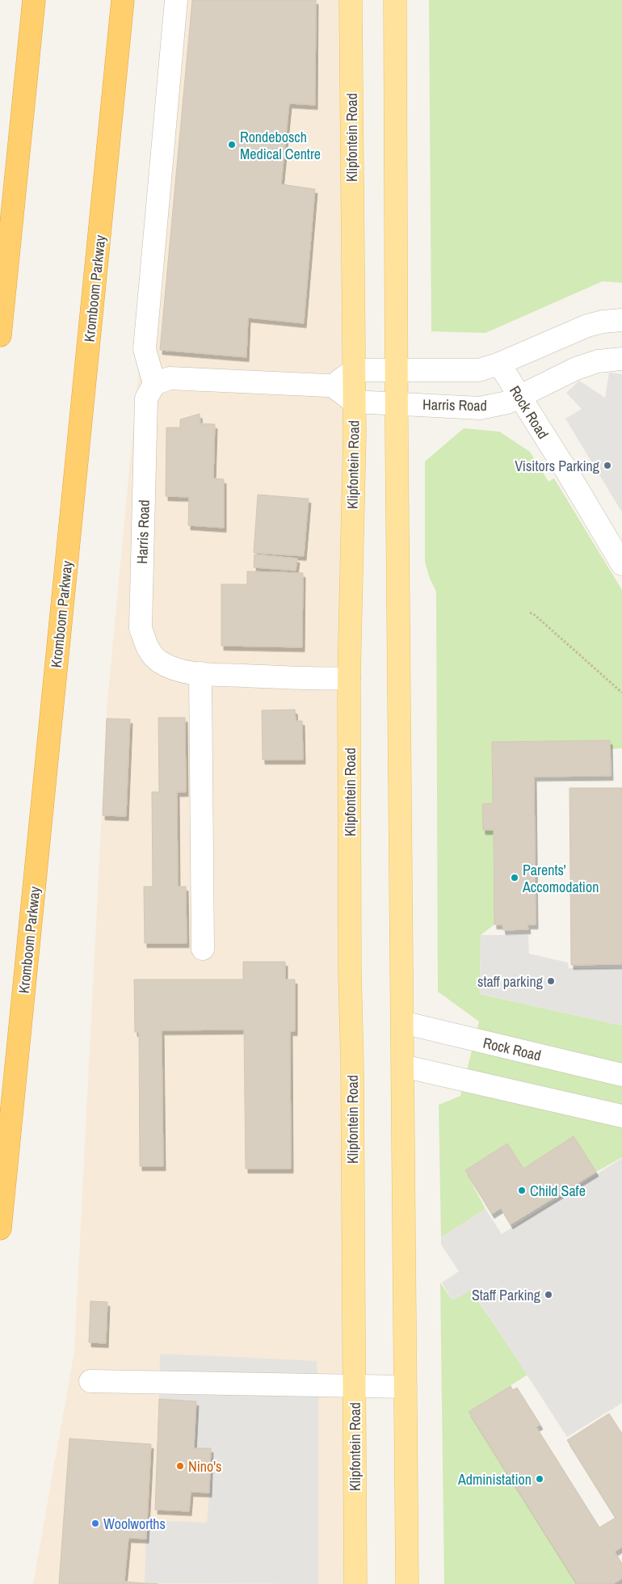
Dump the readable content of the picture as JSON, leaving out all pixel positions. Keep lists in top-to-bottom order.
{
  "streets": {
    "highway": ["Kromboom Parkway"],
    "main road": ["Klipfontein Road"],
    "lane": ["Harris Road", "Rock Road"]
  },
  "crossings": [
    ["Klipfontein Road", "Harris Road"],
    ["Harris Road", "Rock Road"]
  ],
  "places": [
    "Rondebosch Medical Centre",
    "Visitors Parking",
    "Parents' Accomodation",
    "staff parking",
    "Child Safe",
    "Staff Parking",
    "Nino's",
    "Administation",
    "Woolworths"
  ]
}
